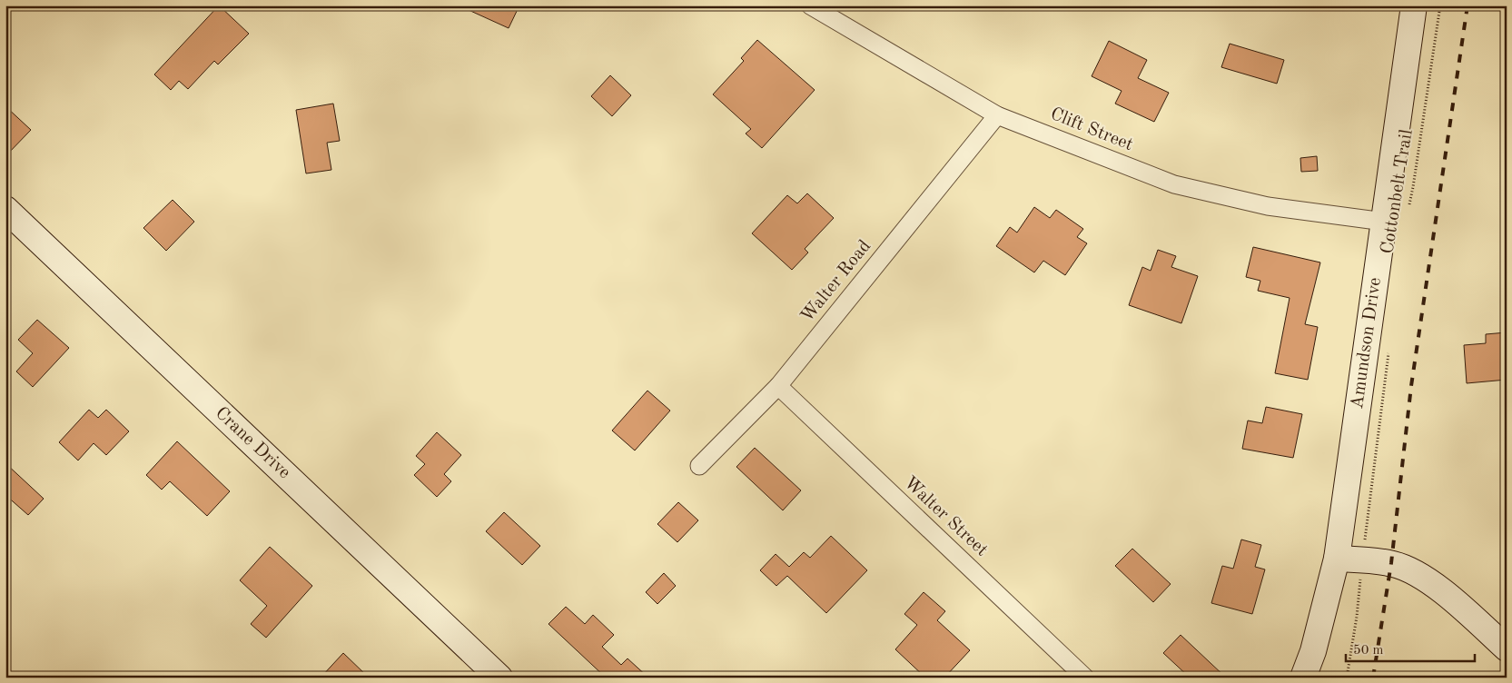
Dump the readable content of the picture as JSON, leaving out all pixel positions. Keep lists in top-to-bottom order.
{
  "streets": {
    "street": [
      "Clift Street",
      "Walter Road",
      "Amundson Drive",
      "Crane Drive",
      "Walter Street"
    ],
    "path": ["Cottonbelt Trail"]
  },
  "crossings": [
    ["Clift Street", "Walter Road"],
    ["Clift Street", "Amundson Drive"],
    ["Walter Road", "Walter Street"]
  ],
  "scale_bar": "50 m"
}
